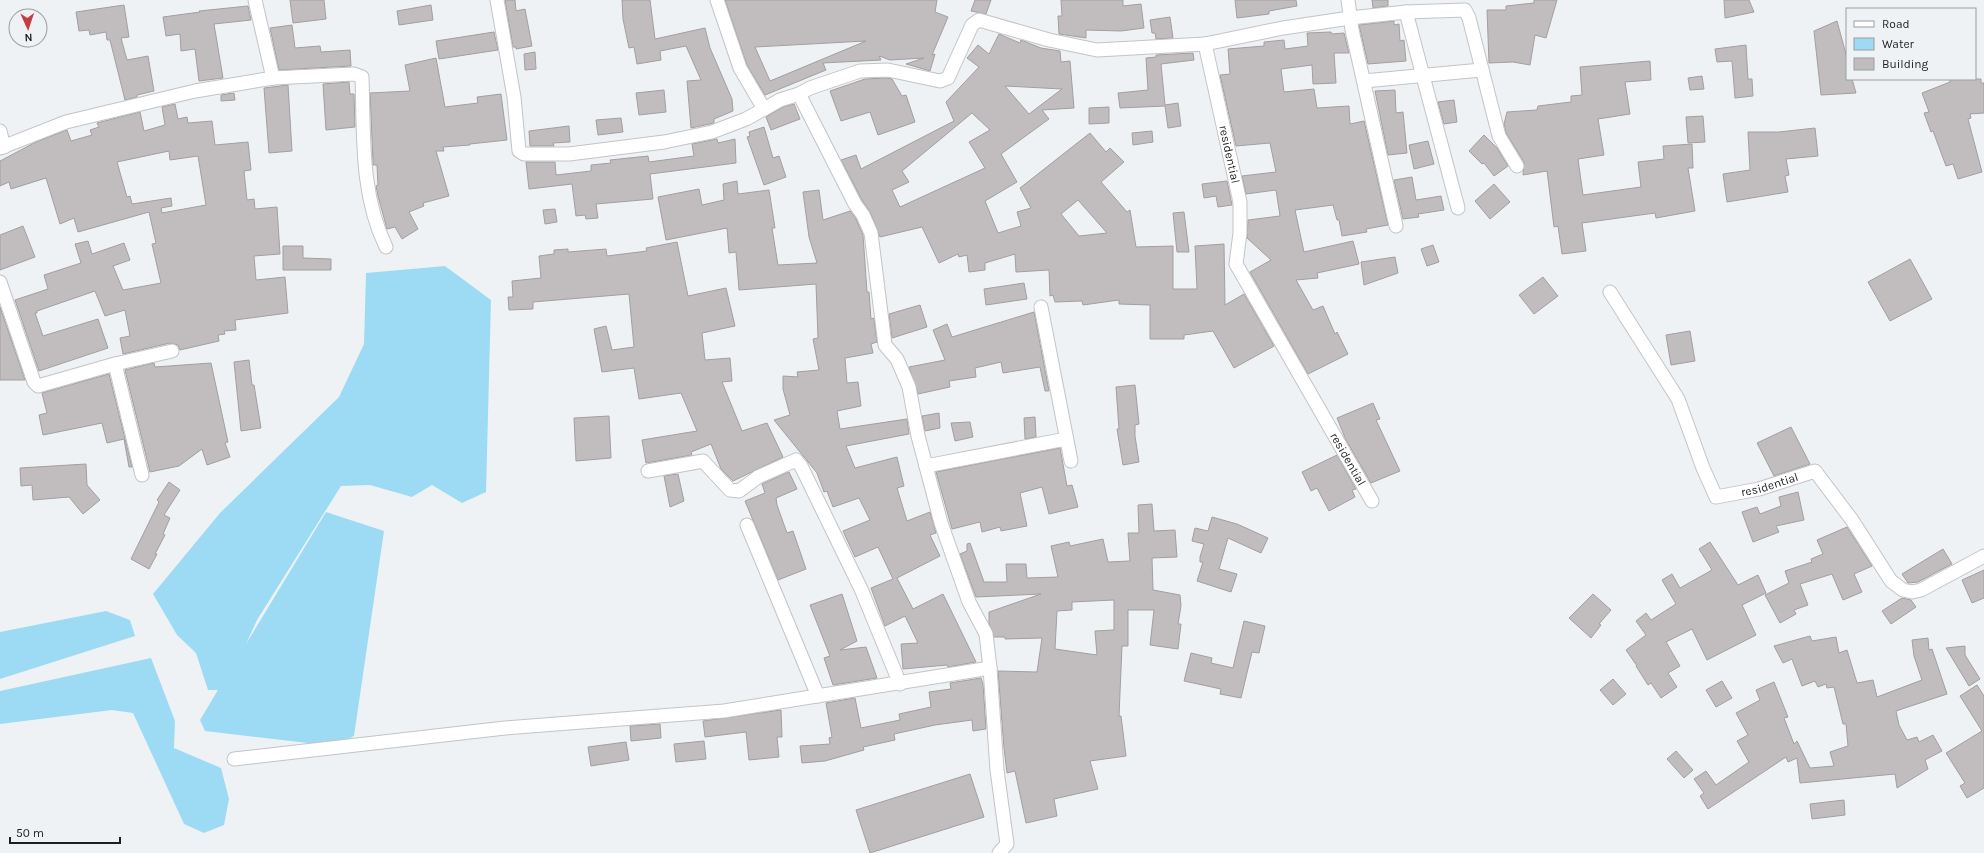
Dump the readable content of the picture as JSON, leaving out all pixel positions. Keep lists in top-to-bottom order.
{
  "streets": {
    "street": ["residential"]
  },
  "legend": ["Road", "Water", "Building"],
  "scale_bar": "50 m",
  "north": "bottom"
}
